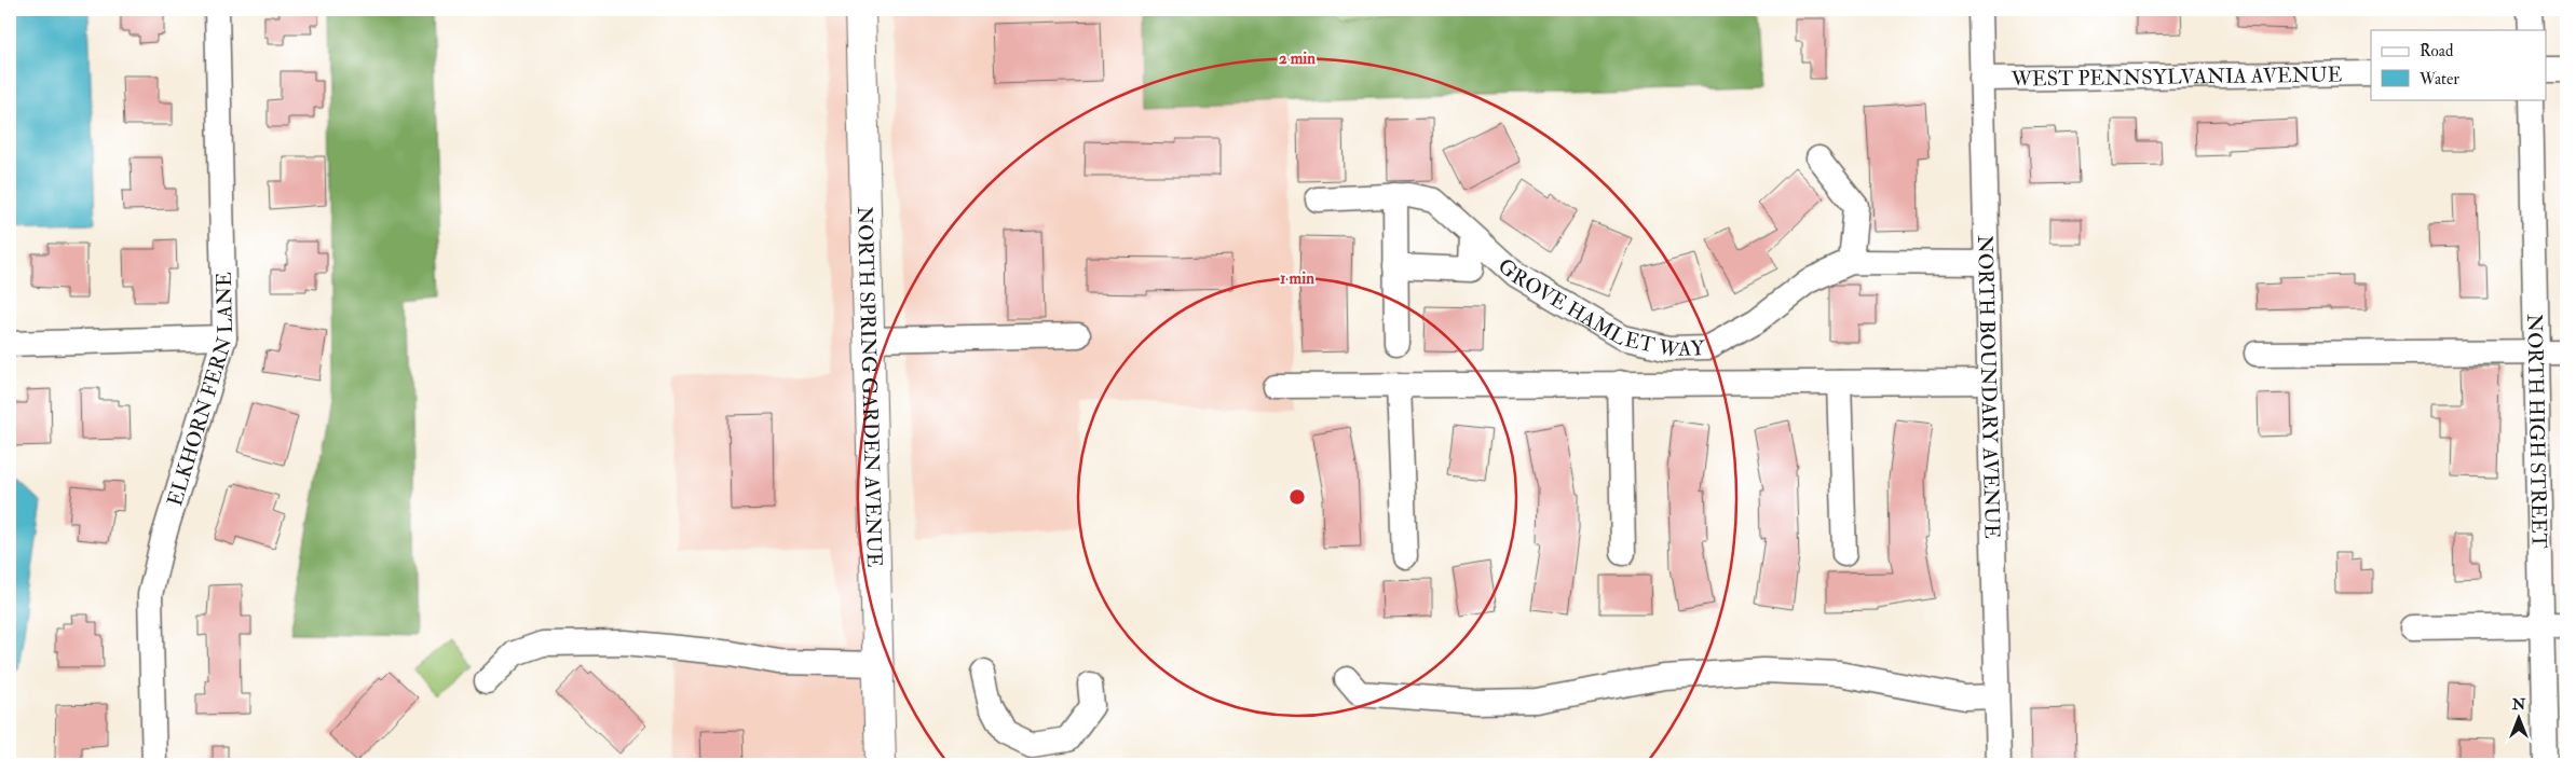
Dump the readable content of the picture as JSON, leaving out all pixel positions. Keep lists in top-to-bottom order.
{
  "streets": {
    "highway": ["NORTH SPRING GARDEN AVENUE"],
    "street": [
      "WEST PENNSYLVANIA AVENUE",
      "GROVE HAMLET WAY",
      "NORTH BOUNDARY AVENUE",
      "ELKHORN FERN LANE",
      "NORTH HIGH STREET"
    ]
  },
  "crossings": [
    ["WEST PENNSYLVANIA AVENUE", "NORTH BOUNDARY AVENUE"],
    ["GROVE HAMLET WAY", "NORTH BOUNDARY AVENUE"]
  ],
  "legend": ["Road", "Water"],
  "north": "top",
  "rings": ["2 min", "1 min"]
}
